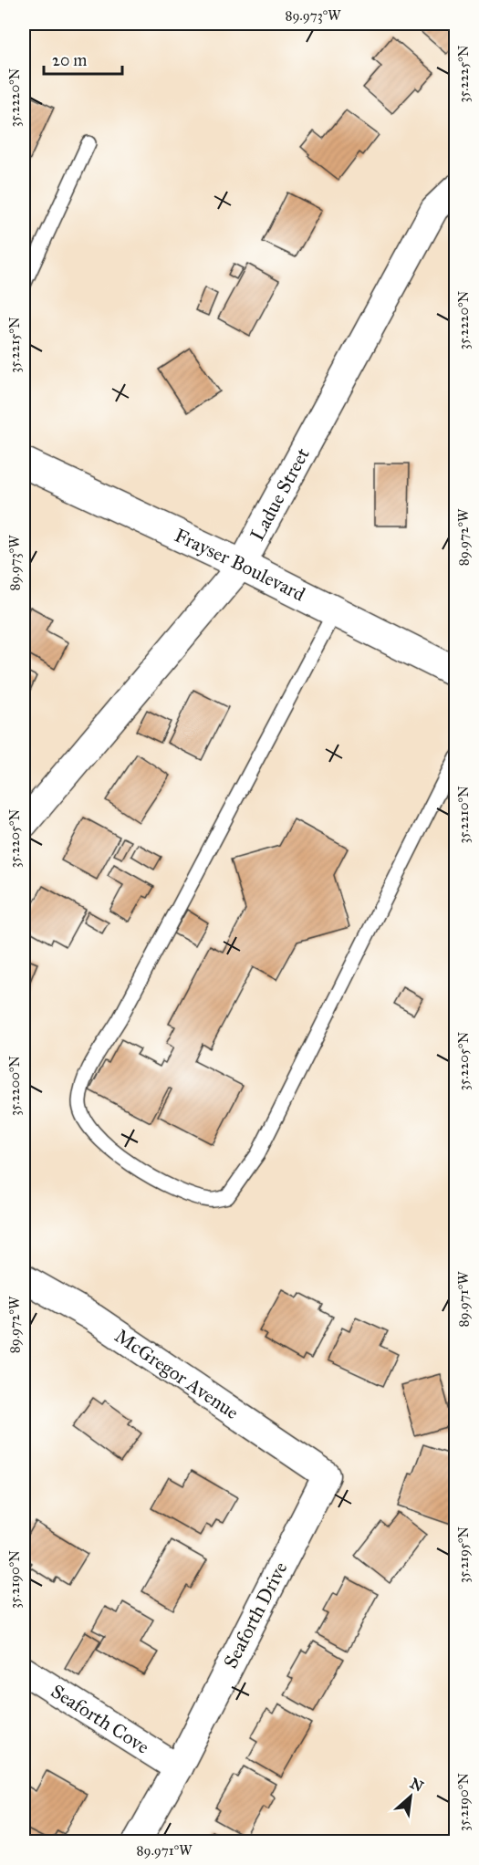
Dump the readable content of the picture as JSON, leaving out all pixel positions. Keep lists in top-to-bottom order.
{
  "streets": {
    "main road": ["Frayser Boulevard"],
    "street": [
      "Ladue Street",
      "McGregor Avenue",
      "Seaforth Drive",
      "Seaforth Cove"
    ]
  },
  "crossings": [
    ["Ladue Street", "Frayser Boulevard"],
    ["McGregor Avenue", "Seaforth Drive"],
    ["Seaforth Drive", "Seaforth Cove"]
  ],
  "scale_bar": "20 m",
  "north": "top right",
  "coordinates": [
    "89.973°W",
    "35.2225°N",
    "35.2220°N",
    "35.2215°N",
    "89.972°W",
    "35.2210°N",
    "35.2205°N",
    "35.2200°N",
    "89.971°W",
    "35.2195°N",
    "35.2190°N"
  ]
}
